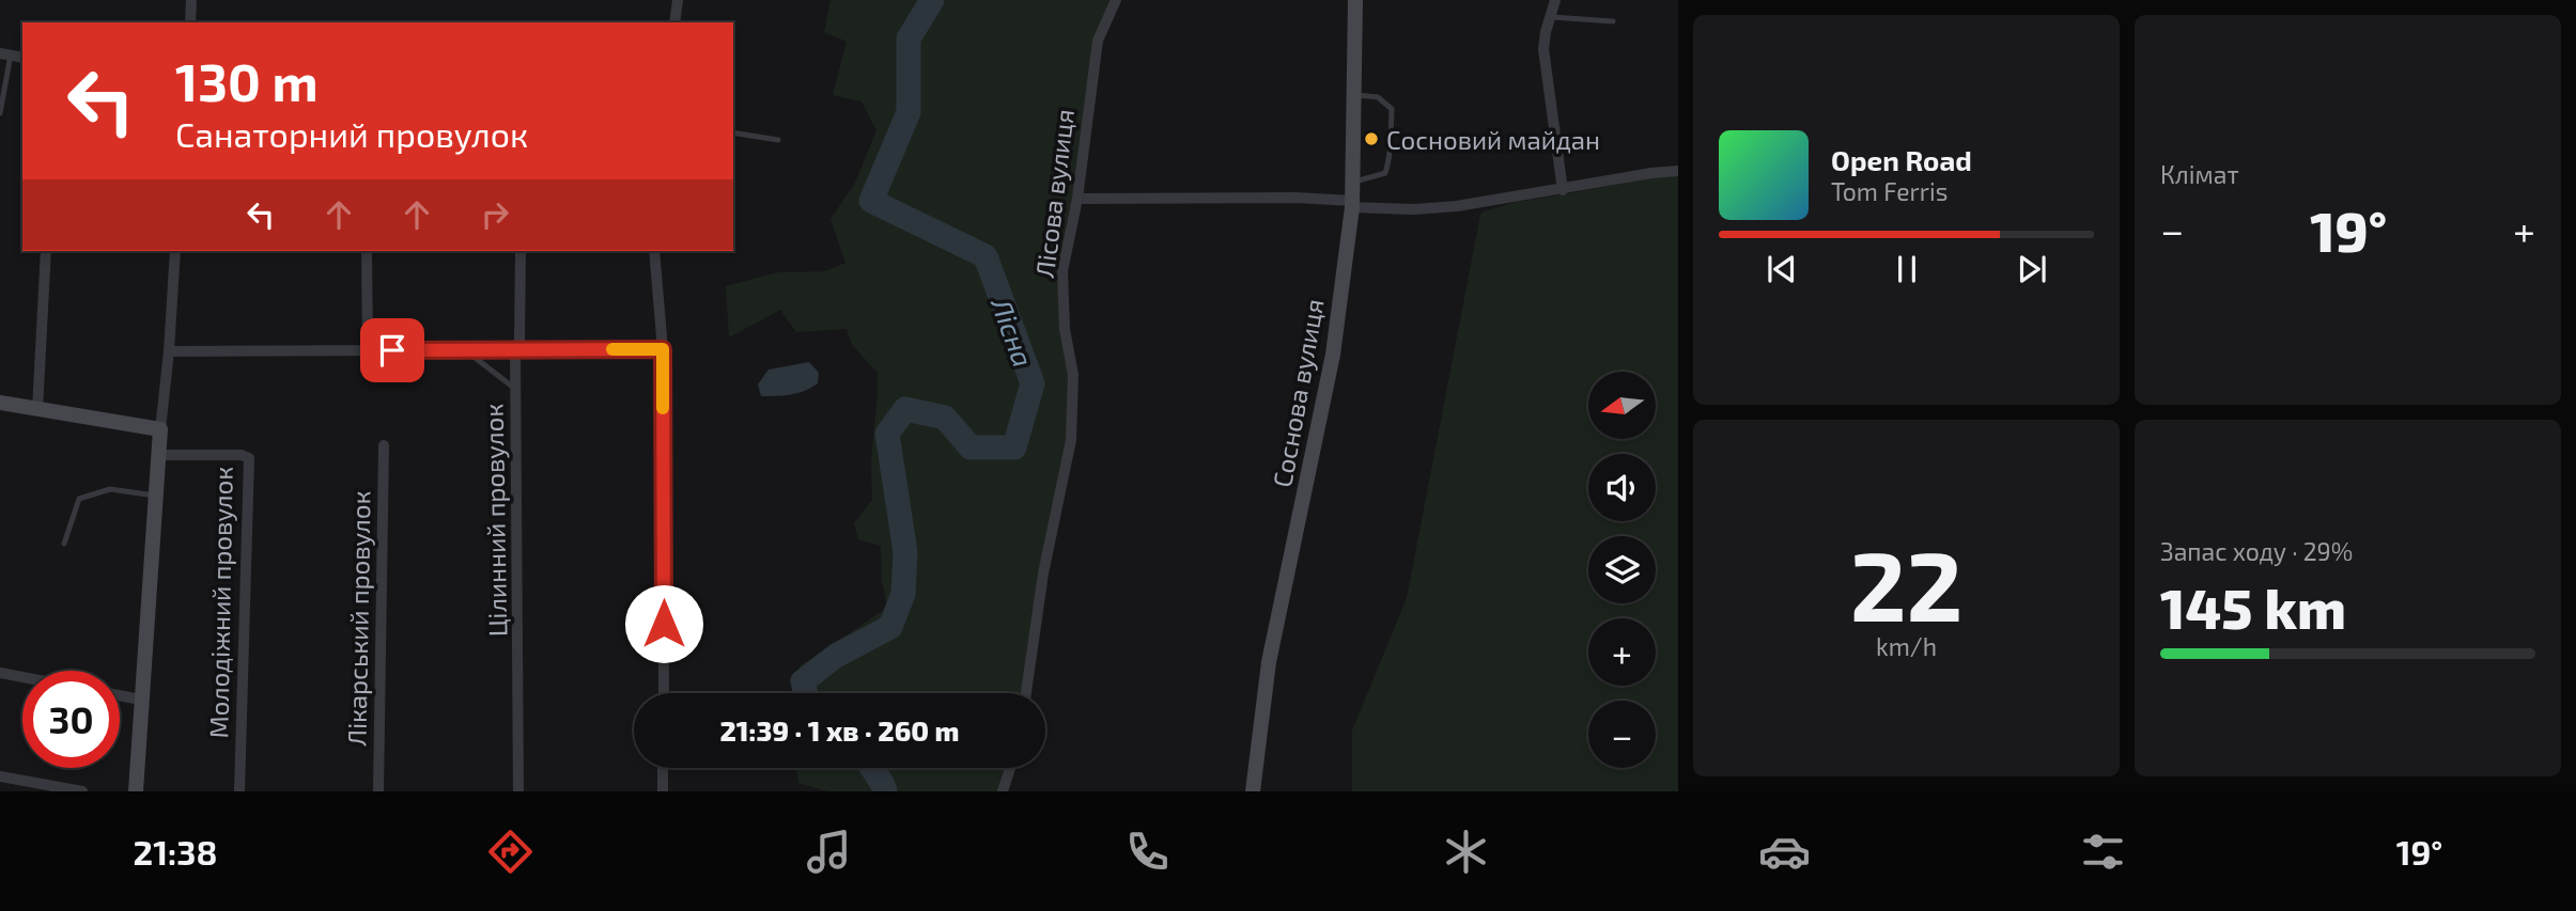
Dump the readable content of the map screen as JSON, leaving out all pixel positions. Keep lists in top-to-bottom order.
{
  "streets": {
    "street": [
      "Лісова вулиця",
      "Соснова вулиця",
      "Цілинний провулок",
      "Молодіжний провулок",
      "Лікарський провулок"
    ]
  },
  "water": ["Лісна"],
  "places": ["Сосновий майдан"],
  "north": "left",
  "page": {
    "tile": [
      "Клімат",
      ["22", "km/h"],
      ["Запас ходу · 29%", "145 km"]
    ],
    "turn": ["130 m", "Санаторний провулок"],
    "song": ["Open Road", "Tom Ferris"],
    "heat": ["−", "19°", "+"],
    "map_buttons": ["+", "−"],
    "limit": "30",
    "trip": "21:39 · 1 хв · 260 m",
    "tabs": ["21:38", "19°"]
  }
}
